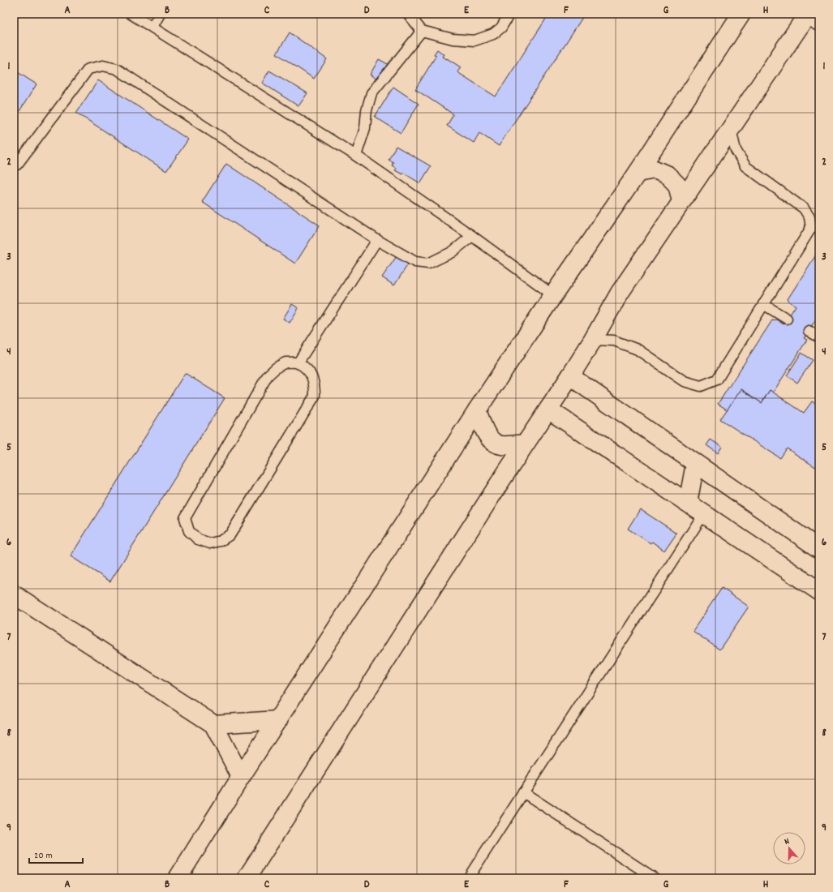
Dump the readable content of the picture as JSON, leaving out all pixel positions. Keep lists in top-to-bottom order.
{
  "scale_bar": "20 m",
  "north": "top",
  "grid": {
    "columns": [
      "A",
      "B",
      "C",
      "D",
      "E",
      "F",
      "G",
      "H"
    ],
    "rows": [
      "1",
      "2",
      "3",
      "4",
      "5",
      "6",
      "7",
      "8",
      "9"
    ]
  }
}
